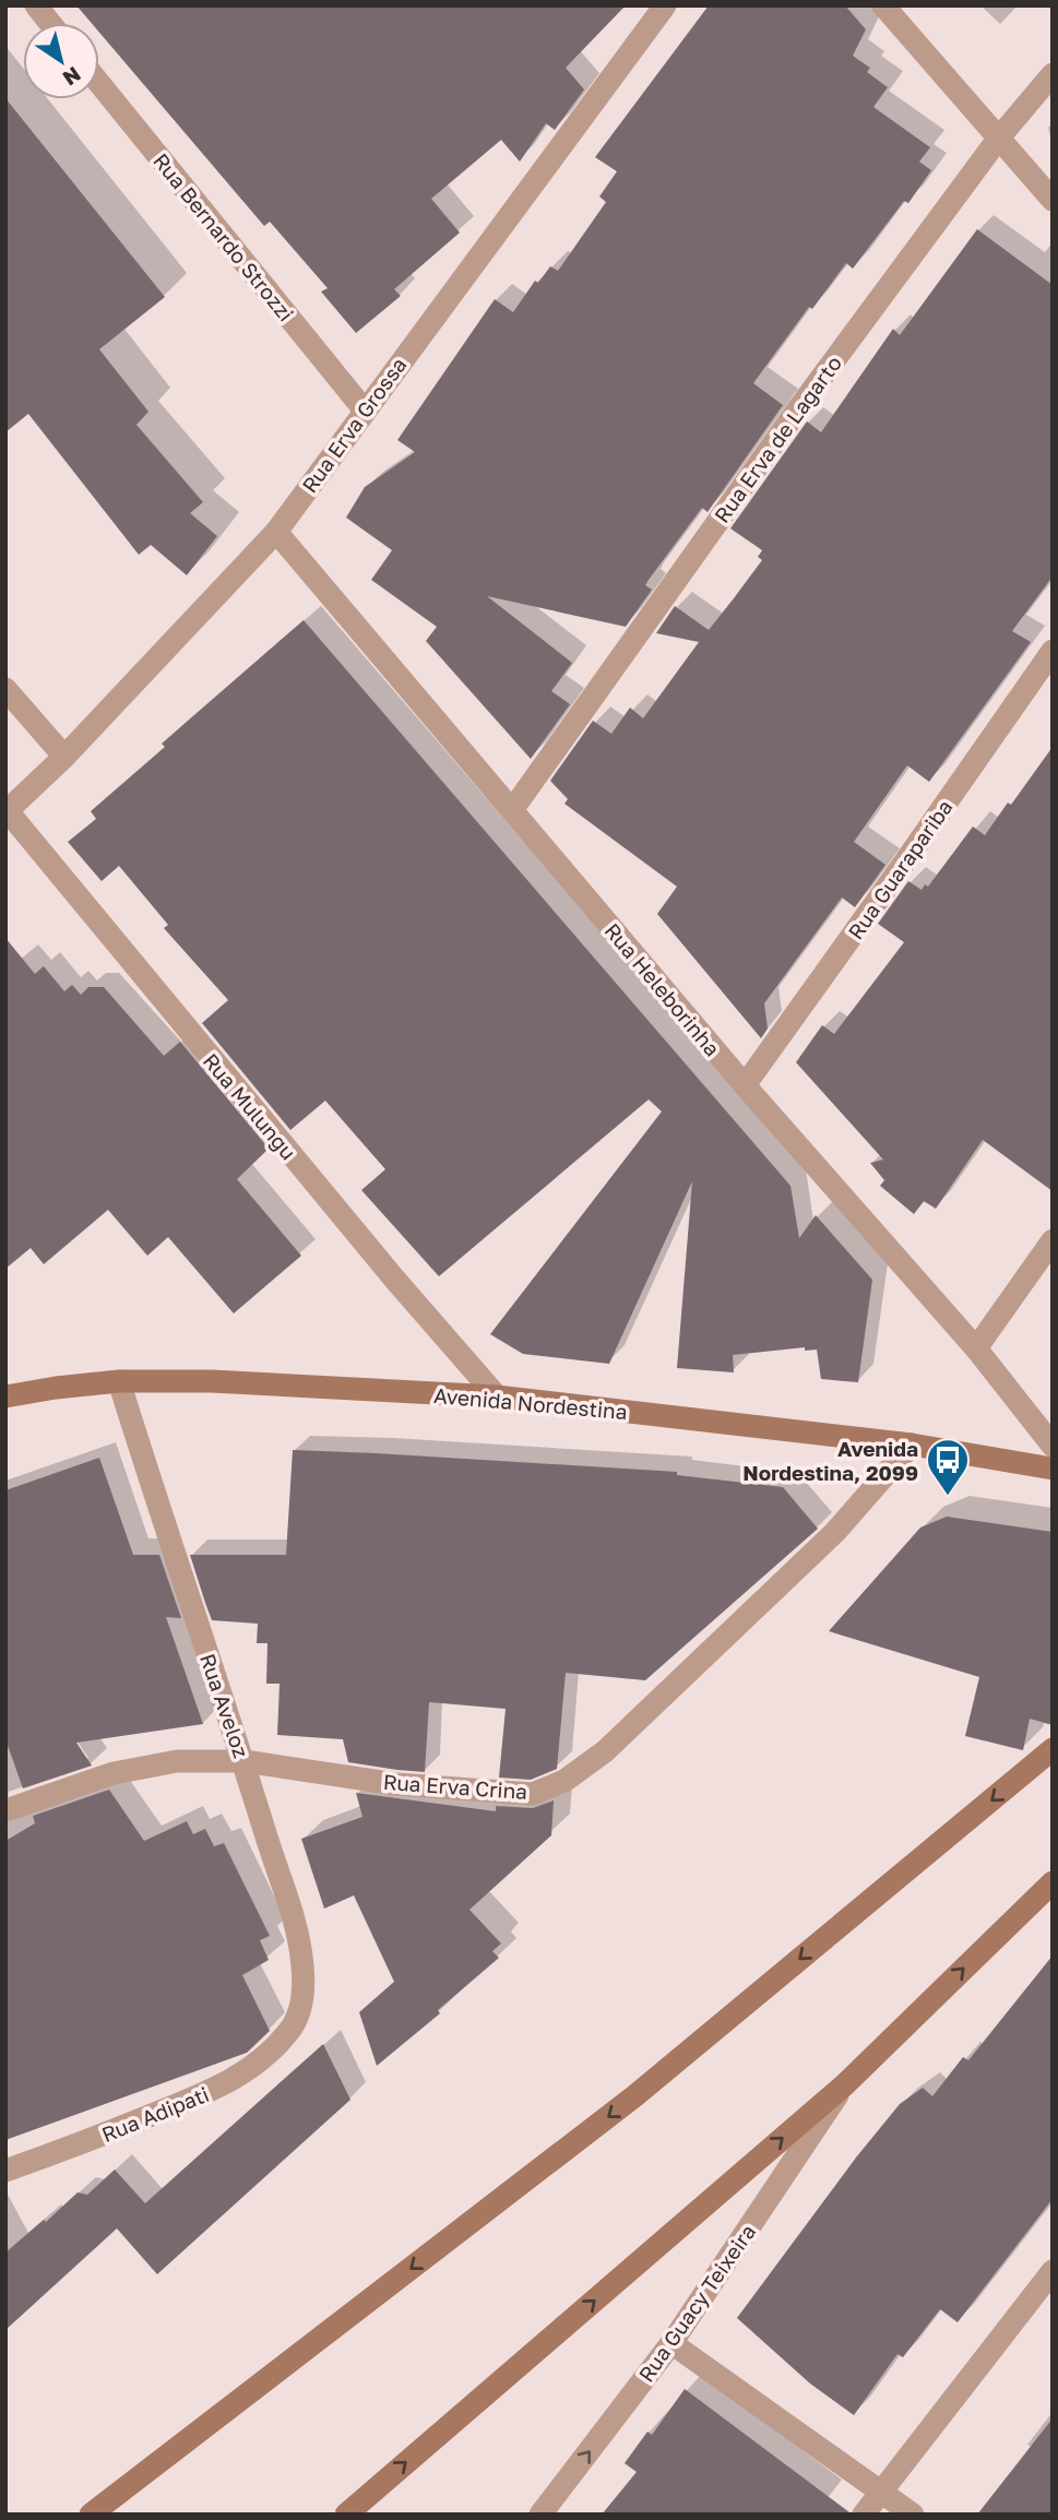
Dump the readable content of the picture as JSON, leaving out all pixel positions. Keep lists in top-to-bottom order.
{
  "streets": {
    "street": [
      "Rua Bernardo Strozzi",
      "Rua Erva Grossa",
      "Rua Erva de Lagarto",
      "Rua Guarapariba",
      "Rua Heleborinha",
      "Rua Mulungu",
      "Avenida Nordestina",
      "Rua Aveloz",
      "Rua Erva Crina",
      "Rua Adipati",
      "Rua Guacy Teixeira"
    ]
  },
  "crossings": [
    ["Rua Bernardo Strozzi", "Rua Erva Grossa"],
    ["Rua Erva Grossa", "Rua Heleborinha"],
    ["Rua Erva Grossa", "Rua Mulungu"],
    ["Rua Erva de Lagarto", "Rua Heleborinha"],
    ["Rua Guarapariba", "Rua Heleborinha"],
    ["Rua Mulungu", "Avenida Nordestina"],
    ["Avenida Nordestina", "Rua Aveloz"],
    ["Avenida Nordestina", "Rua Erva Crina"],
    ["Rua Aveloz", "Rua Erva Crina"],
    ["Rua Aveloz", "Rua Adipati"]
  ],
  "places": {
    "bus stop": ["Avenida Nordestina, 2099"]
  },
  "north": "bottom right"
}
